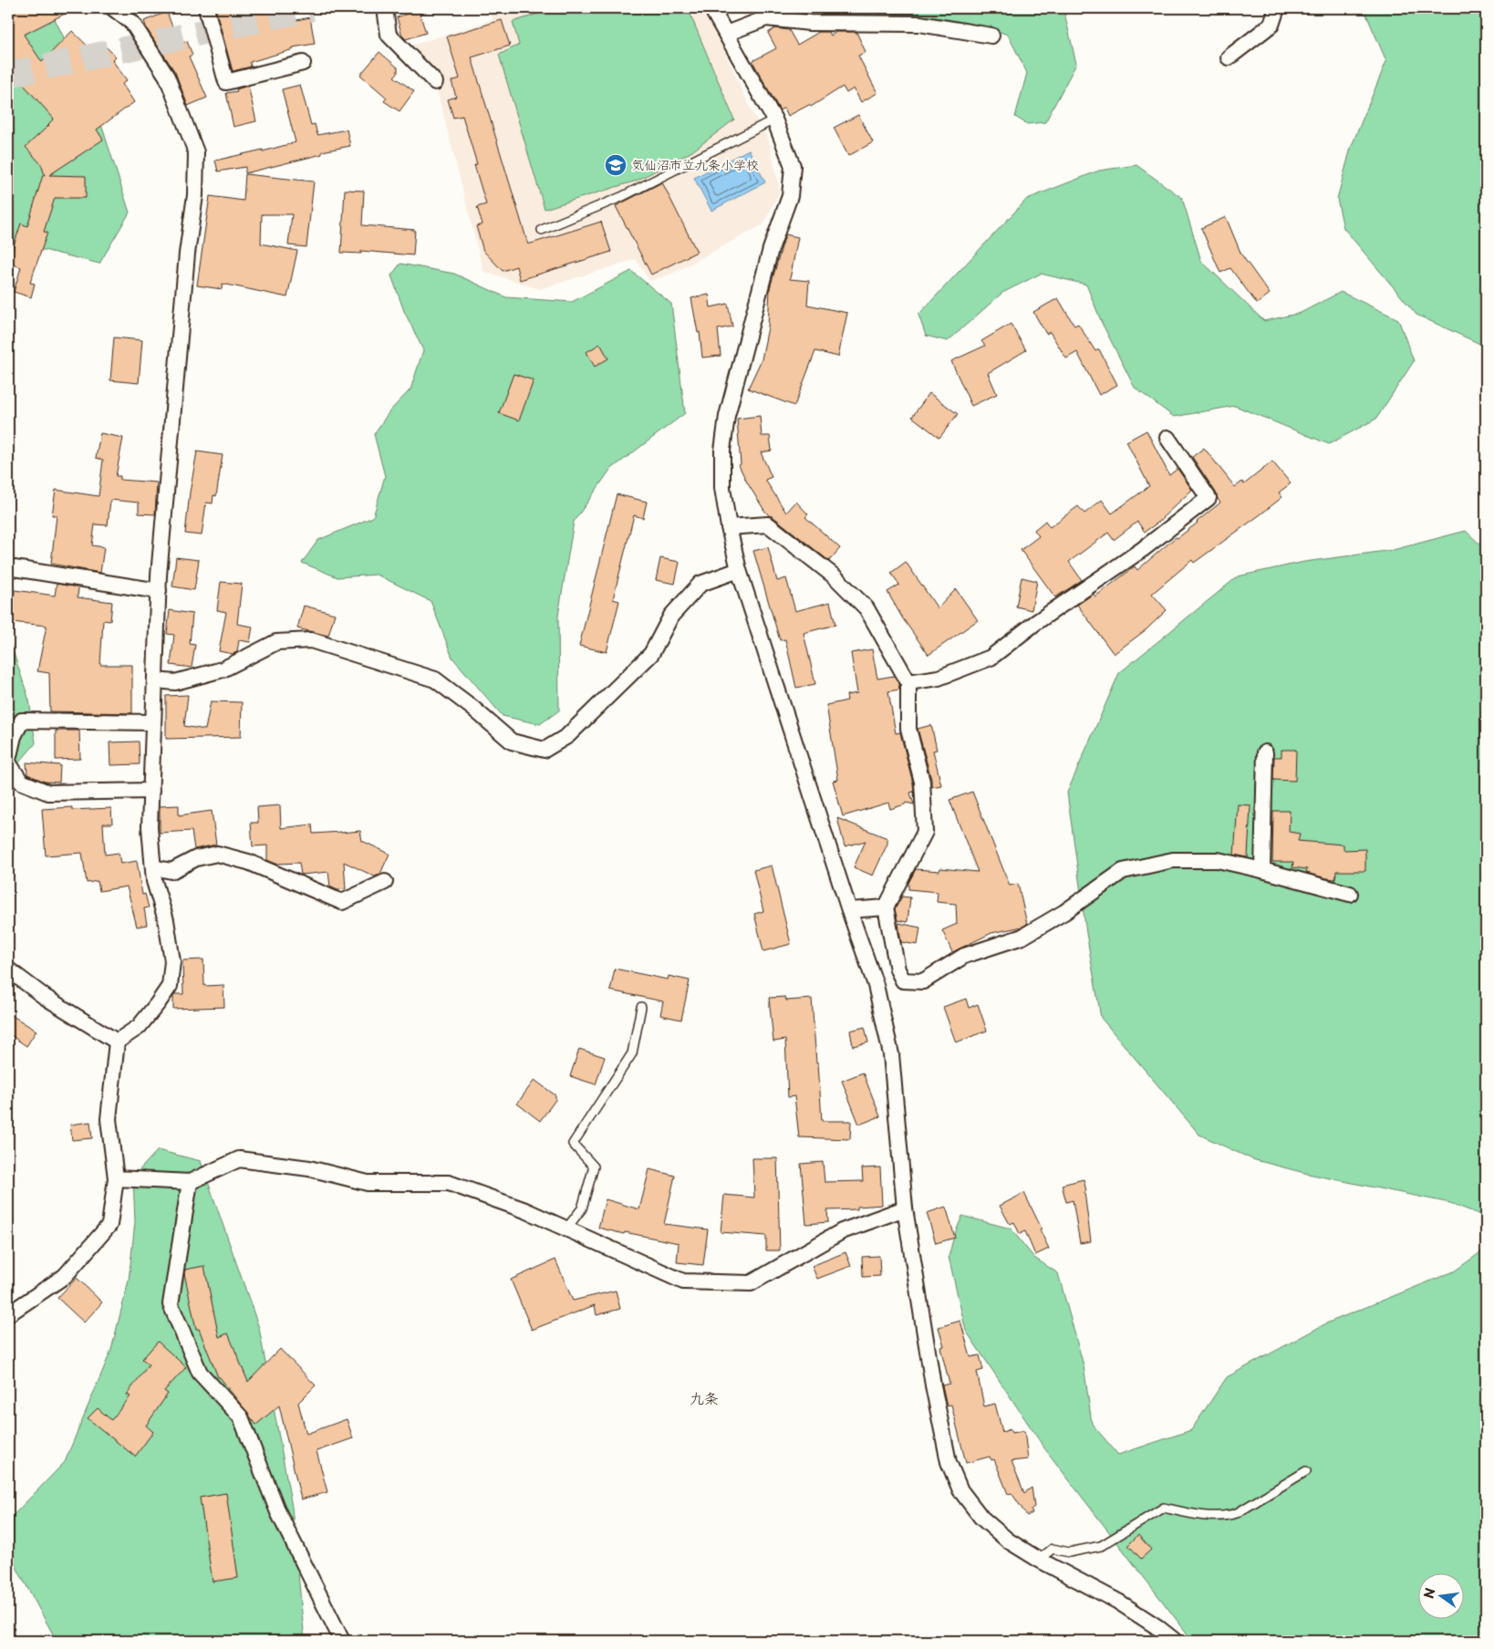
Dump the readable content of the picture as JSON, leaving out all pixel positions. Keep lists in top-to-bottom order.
{
  "districts": ["九条"],
  "places": {
    "school or university": ["気仙沼市立九条小学校"]
  },
  "north": "left"
}
